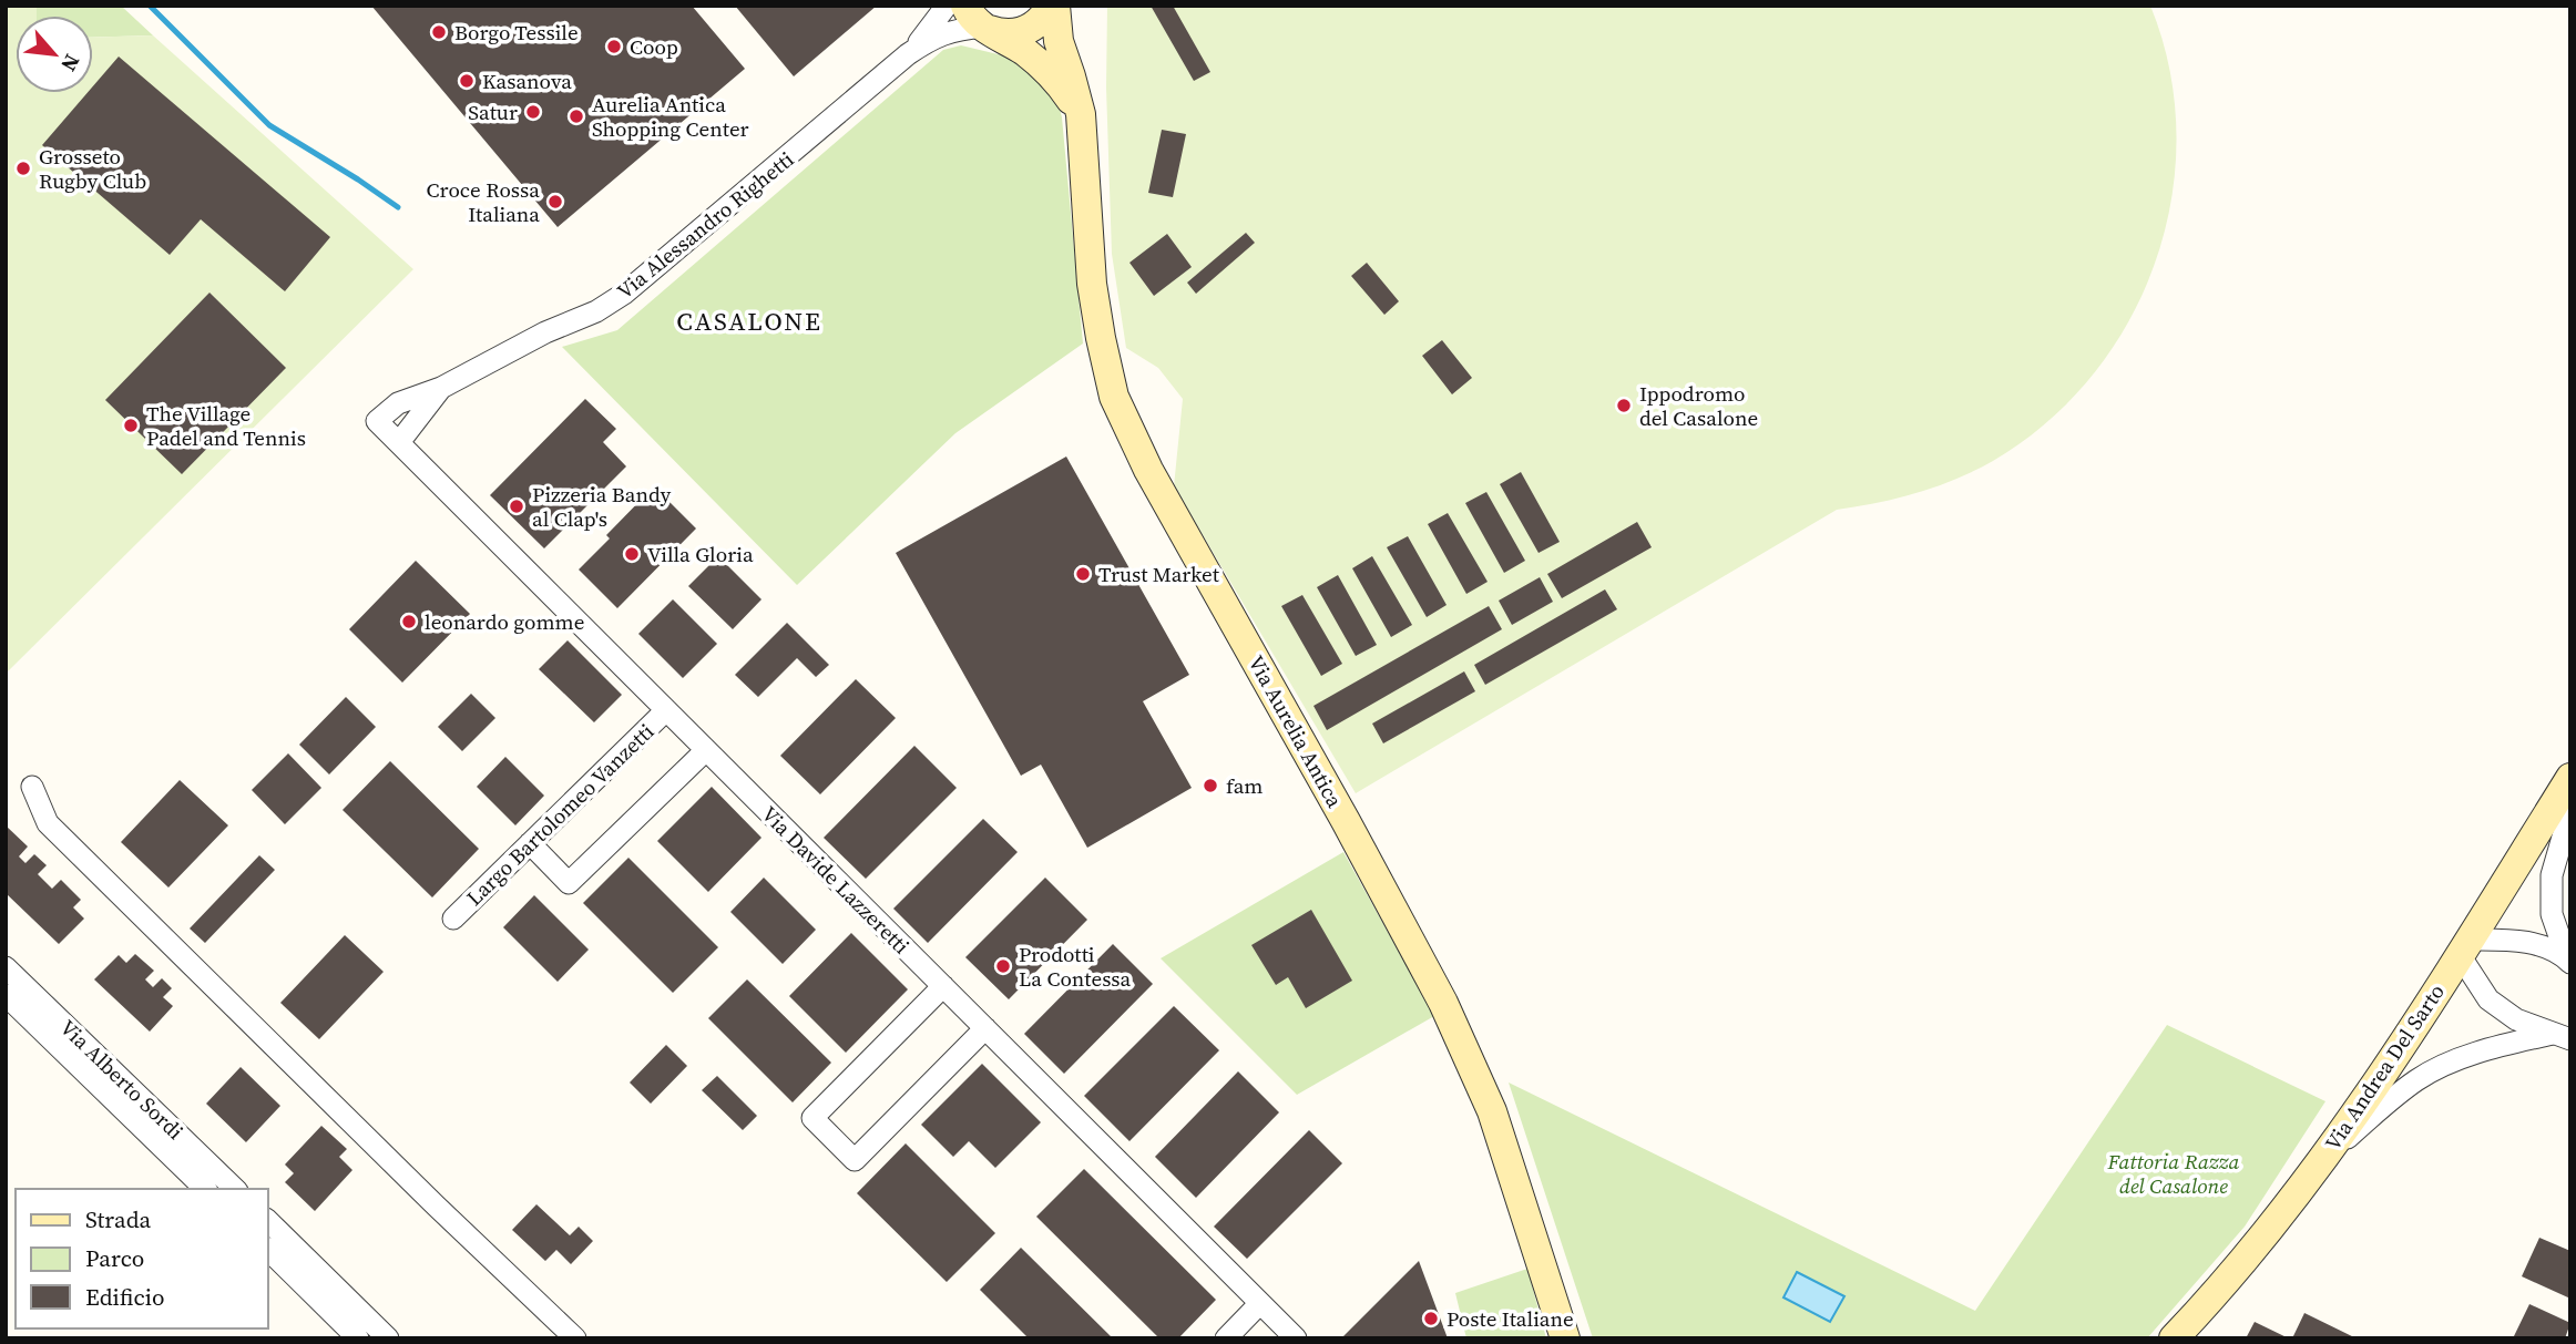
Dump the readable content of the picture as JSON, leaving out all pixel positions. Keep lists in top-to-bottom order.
{
  "streets": {
    "street": [
      "Via Alessandro Righetti",
      "Via Aurelia Antica",
      "Largo Bartolomeo Vanzetti",
      "Via Davide Lazzeretti",
      "Via Andrea Del Sarto",
      "Via Alberto Sordi"
    ]
  },
  "crossings": [
    ["Via Alessandro Righetti", "Via Davide Lazzeretti"],
    ["Largo Bartolomeo Vanzetti", "Via Davide Lazzeretti"]
  ],
  "districts": ["CASALONE"],
  "parks": ["Fattoria Razza del Casalone"],
  "places": [
    "Borgo Tessile",
    "Coop",
    "Kasanova",
    "Satur",
    "Aurelia Antica Shopping Center",
    "Grosseto Rugby Club",
    "Croce Rossa Italiana",
    "Ippodromo del Casalone",
    "The Village Padel and Tennis",
    "Pizzeria Bandy al Clap's",
    "Villa Gloria",
    "Trust Market",
    "leonardo gomme",
    "fam",
    "Prodotti La Contessa",
    "Poste Italiane"
  ],
  "legend": ["Strada", "Parco", "Edificio"],
  "north": "bottom right"
}
